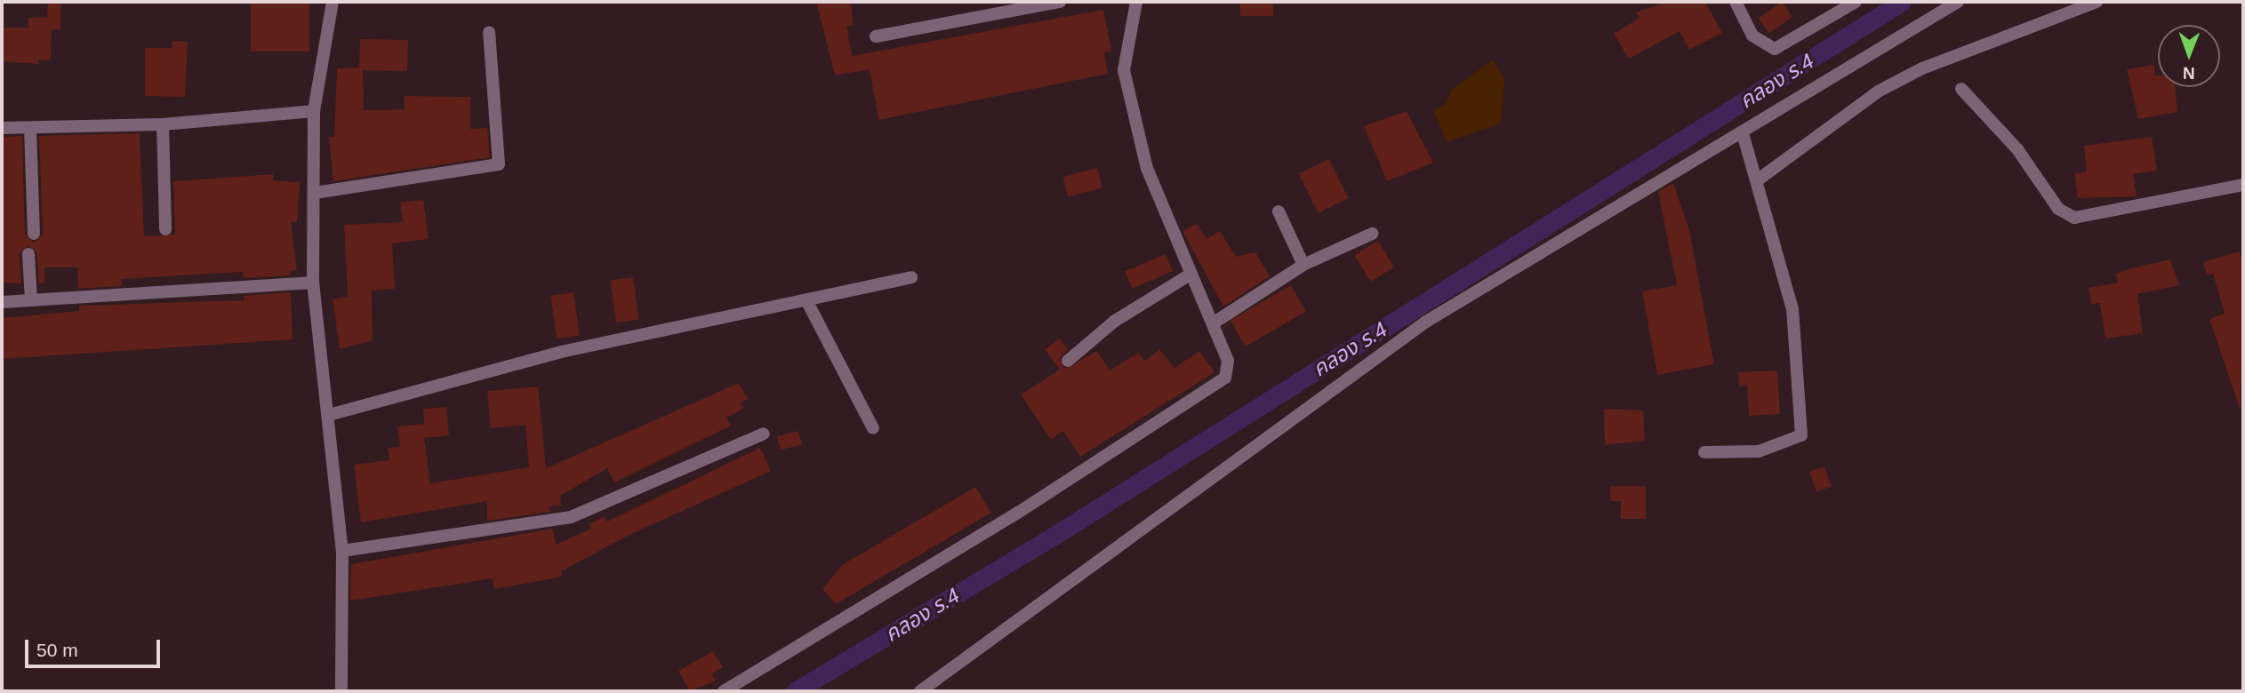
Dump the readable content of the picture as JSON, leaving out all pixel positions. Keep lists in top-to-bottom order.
{
  "water": ["คลอง ร.4"],
  "scale_bar": "50 m",
  "north": "bottom"
}
